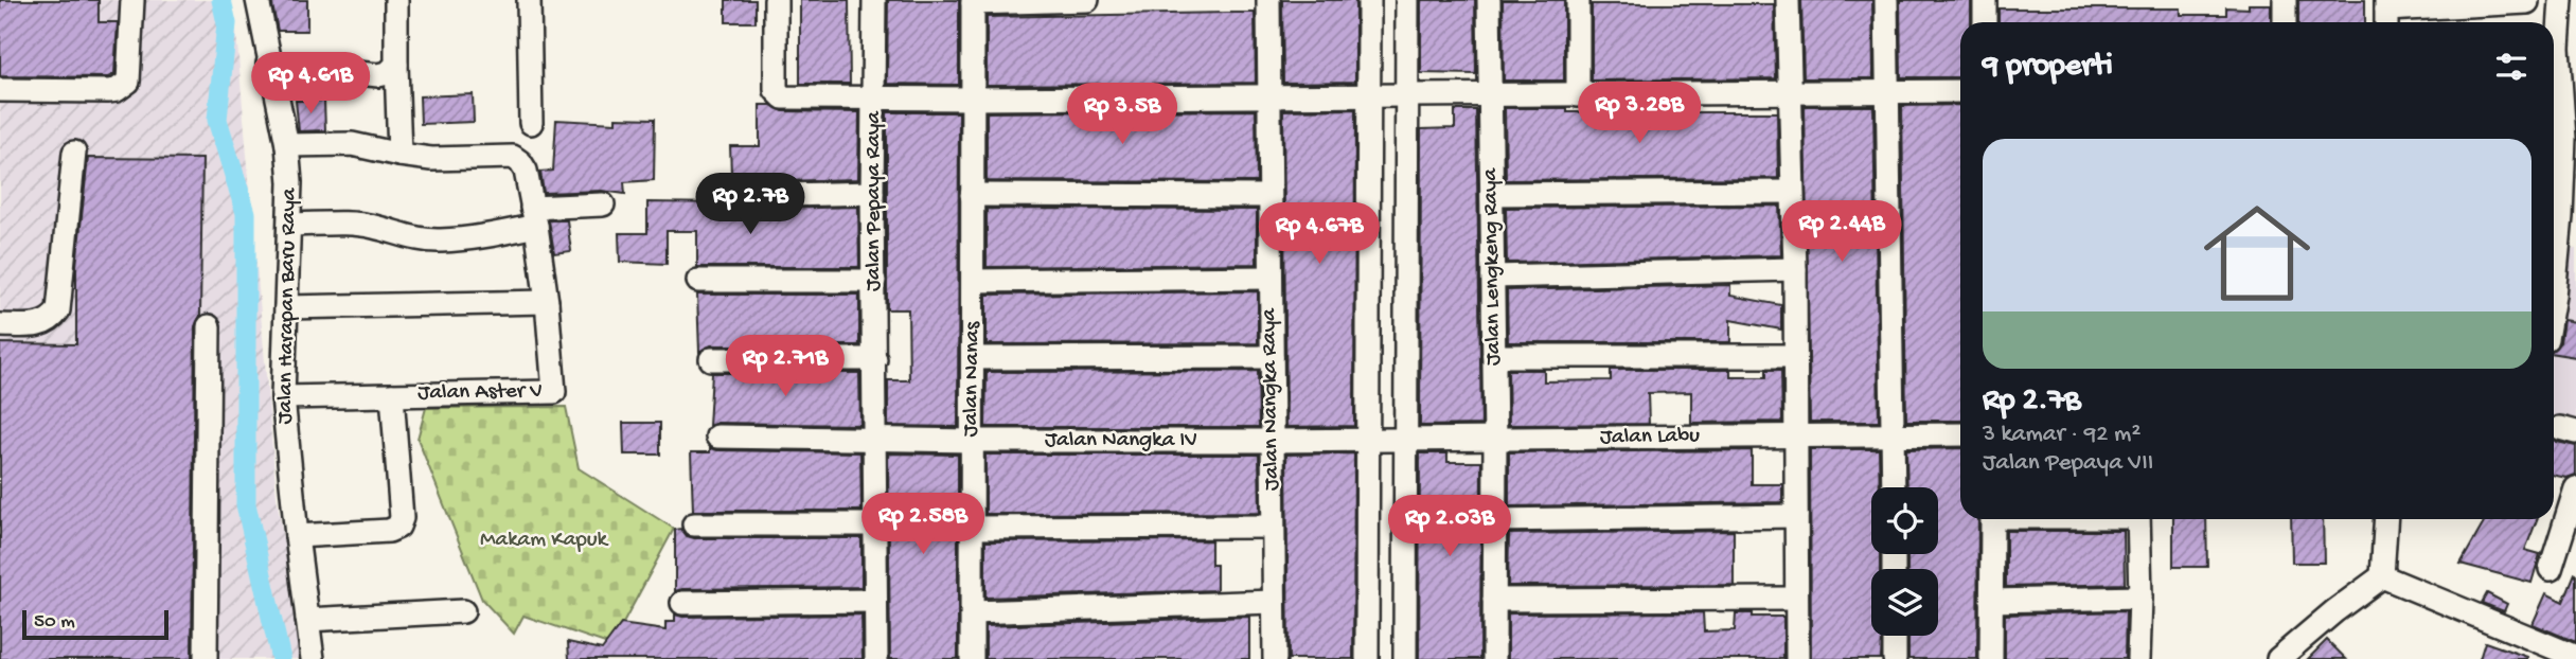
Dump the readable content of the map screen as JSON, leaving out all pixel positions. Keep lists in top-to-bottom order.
{
  "streets": {
    "street": [
      "Jalan Pepaya Raya",
      "Jalan Lengkeng Raya",
      "Jalan Harapan Baru Raya",
      "Jalan Nanas",
      "Jalan Aster V",
      "Jalan Nangka Raya",
      "Jalan Labu",
      "Jalan Nangka IV"
    ]
  },
  "crossings": [
    ["Jalan Pepaya Raya", "Jalan Nangka IV"],
    ["Jalan Lengkeng Raya", "Jalan Labu"],
    ["Jalan Harapan Baru Raya", "Jalan Aster V"],
    ["Jalan Nanas", "Jalan Nangka IV"],
    ["Jalan Nangka Raya", "Jalan Nangka IV"],
    ["Jalan Labu", "Jalan Nangka IV"]
  ],
  "parks": ["Makam Kapuk"],
  "scale_bar": "50 m",
  "page": {
    "heading": "9 properti",
    "price": [
      "Rp 4.61B",
      "Rp 3.28B",
      "Rp 3.5B",
      "Rp 2.7B",
      "Rp 2.44B",
      "Rp 4.67B",
      "Rp 2.71B",
      "Rp 2.58B",
      "Rp 2.03B"
    ],
    "list": [
      {
        "name": "Rp 2.7B",
        "note": "3 kamar · 92 m² · Jalan Pepaya VII"
      }
    ],
    "scale": "50 m"
  }
}
